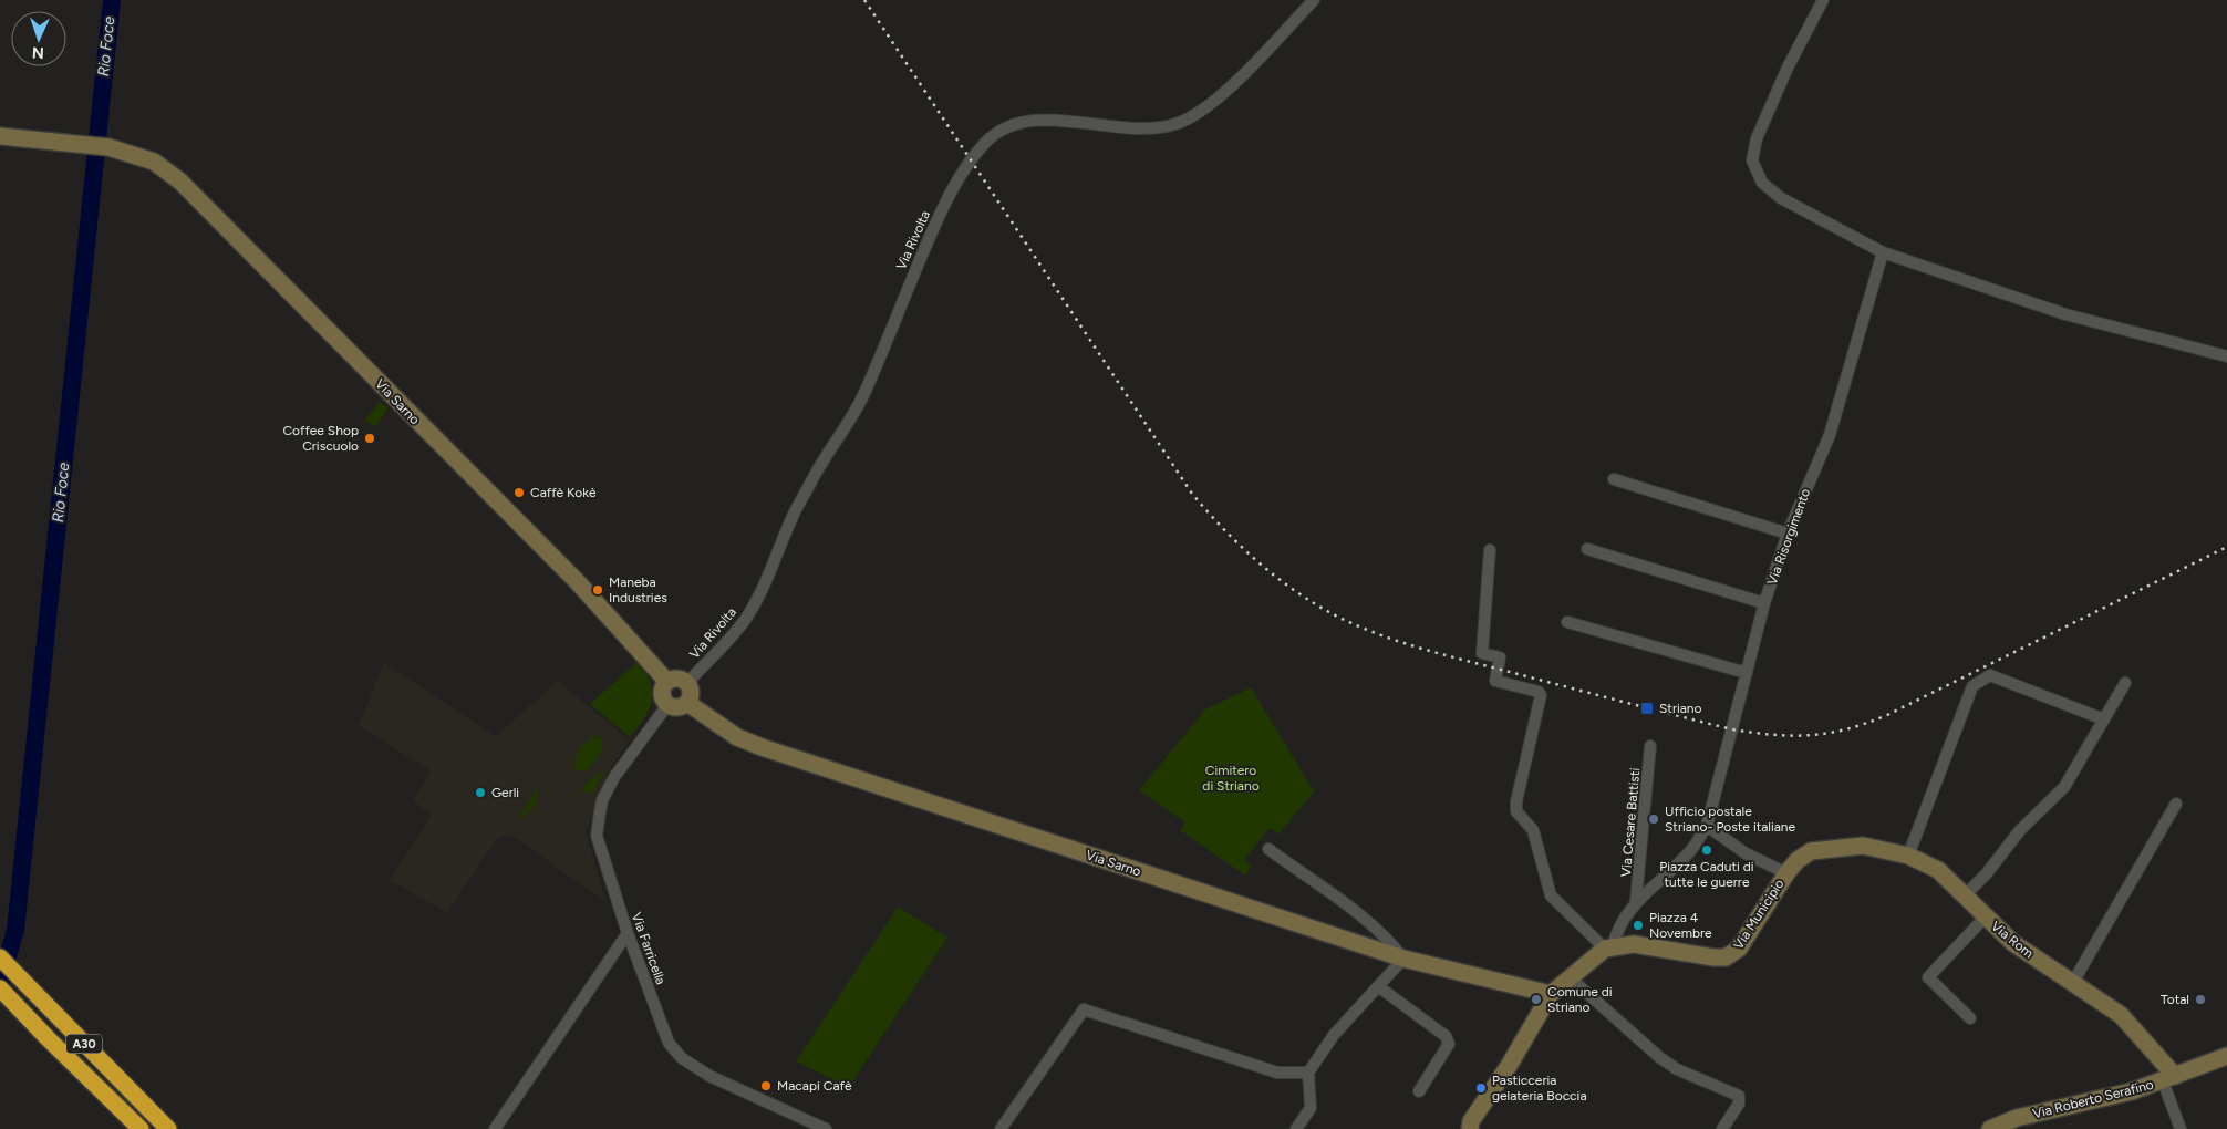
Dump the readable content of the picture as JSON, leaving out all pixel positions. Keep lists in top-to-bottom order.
{
  "streets": {
    "highway": ["A30"],
    "main road": [
      "Via Sarno",
      "Via Risorgimento",
      "Via Municipio",
      "Via Rom",
      "Via Roberto Serafino"
    ],
    "street": ["Via Rivolta", "Via Cesare Battisti", "Via Farricella"]
  },
  "crossings": [
    ["Via Rivolta", "Via Sarno"],
    ["Via Rivolta", "Via Farricella"],
    ["Via Sarno", "Via Risorgimento"],
    ["Via Sarno", "Via Farricella"],
    ["Via Risorgimento", "Via Cesare Battisti"],
    ["Via Risorgimento", "Via Municipio"],
    ["Via Municipio", "Via Rom"],
    ["Via Rom", "Via Roberto Serafino"]
  ],
  "water": ["Rio Foce"],
  "parks": ["Cimitero di Striano"],
  "places": {
    "other": [
      "Coffee Shop Criscuolo",
      "Caffè Kokè",
      "Maneba Industries",
      "Gerli",
      "Ufficio postale Striano- Poste italiane",
      "Piazza Caduti di tutte le guerre",
      "Piazza 4 Novembre",
      "Comune di Striano",
      "Total",
      "Macapi Cafè",
      "Pasticceria gelateria Boccia"
    ],
    "transit": ["Striano"]
  },
  "north": "bottom"
}
